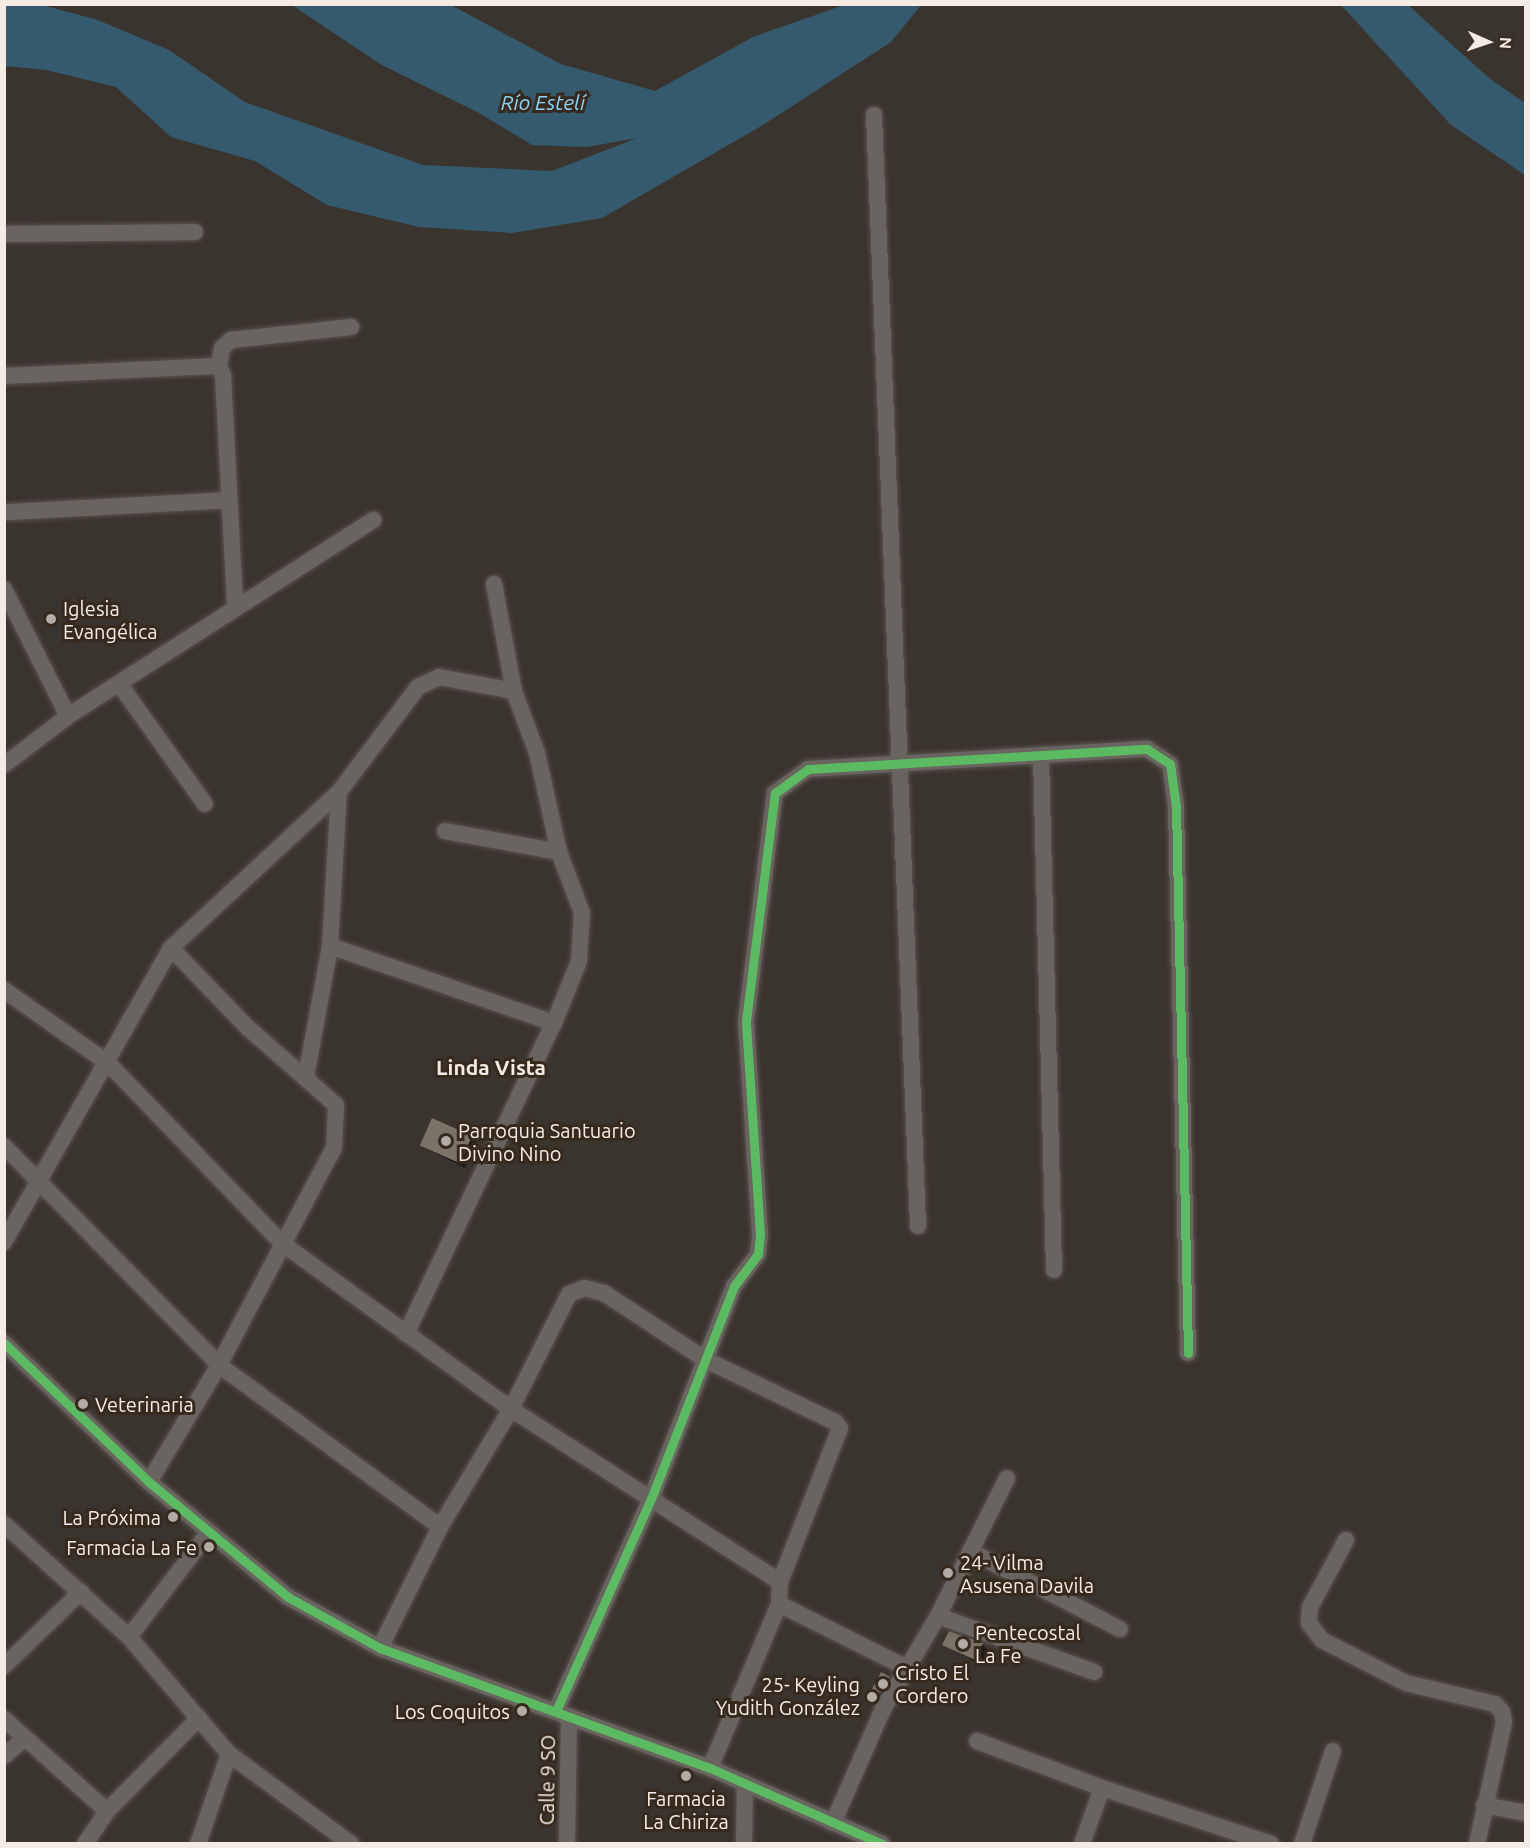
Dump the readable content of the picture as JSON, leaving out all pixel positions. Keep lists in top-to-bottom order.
{
  "streets": {
    "street": ["Calle 9 SO"]
  },
  "districts": ["Linda Vista"],
  "water": ["Río Estelí"],
  "places": [
    "Iglesia Evangélica",
    "Parroquia Santuario Divino Nino",
    "Veterinaria",
    "La Próxima",
    "Farmacia La Fe",
    "24- Vilma Asusena Davila",
    "Pentecostal La Fe",
    "Cristo El Cordero",
    "25- Keyling Yudith González",
    "Los Coquitos",
    "Farmacia La Chiriza"
  ],
  "north": "right"
}
